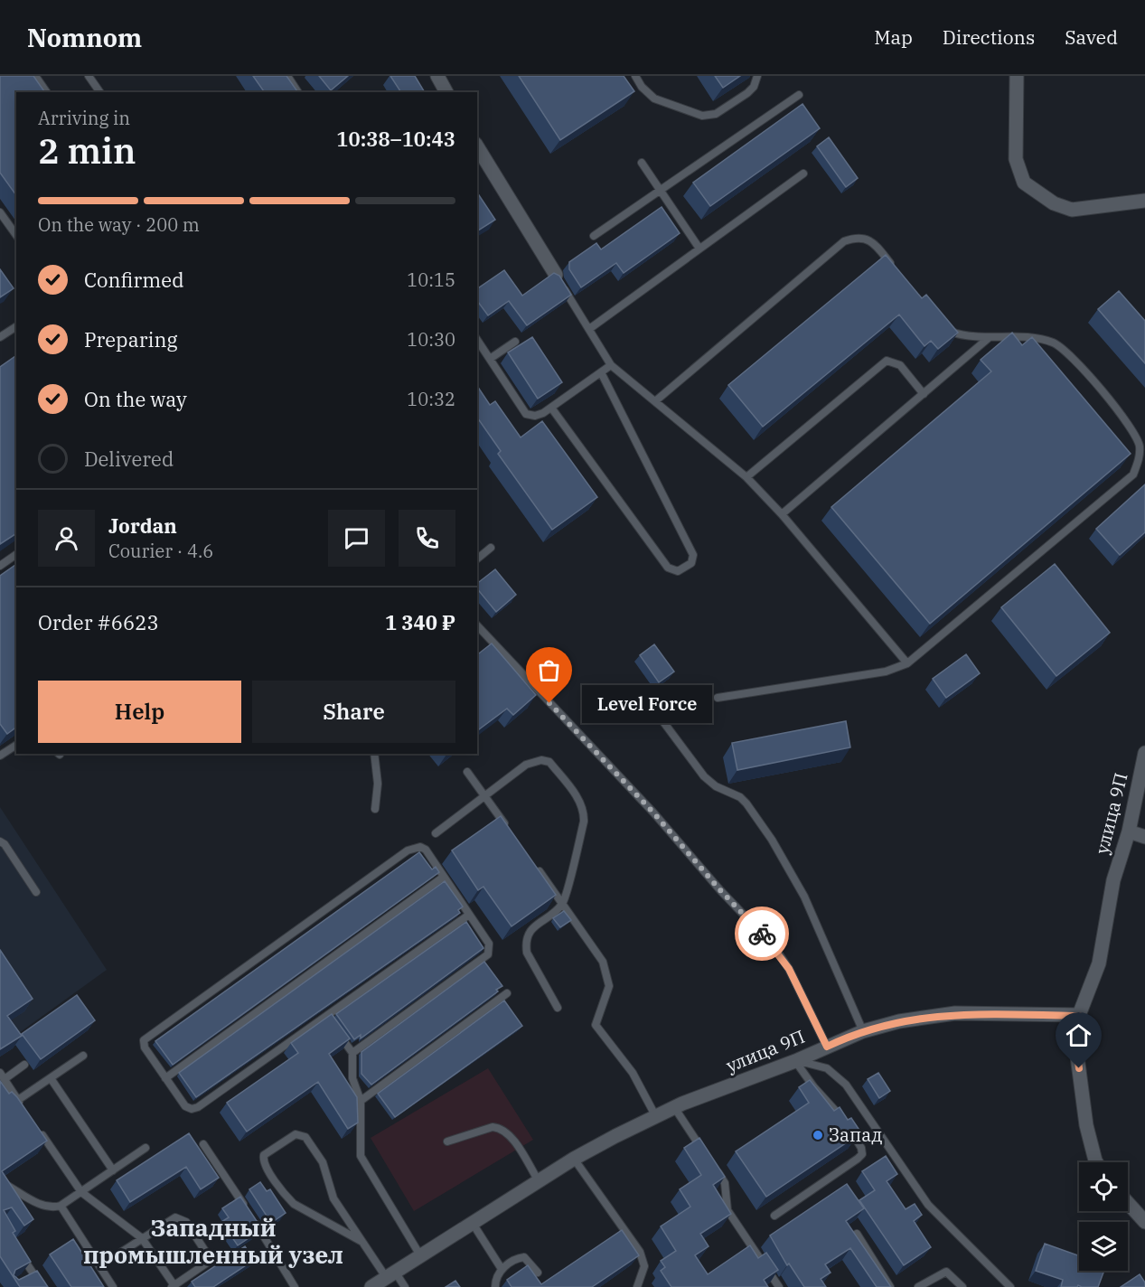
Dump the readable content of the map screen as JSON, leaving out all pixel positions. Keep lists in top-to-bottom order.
{
  "streets": {
    "street": ["улица 9П"]
  },
  "districts": ["Западный промышленный узел"],
  "places": ["Level Force", "Запад"],
  "page": {
    "header": "Nomnom",
    "nav": ["Map", "Directions", "Saved"],
    "heading": ["2 min", "Arriving in", "10:38–10:43"],
    "panel": [
      "Jordan",
      "Courier · 4.6",
      "Order #6623",
      "1 340 ₽"
    ],
    "bar": "On the way · 200 m",
    "list": [
      ["Confirmed", "10:15"],
      ["Preparing", "10:30"],
      ["On the way", "10:32"],
      "Delivered"
    ],
    "buttons": ["Help", "Share"],
    "bubble": "Level Force"
  }
}
